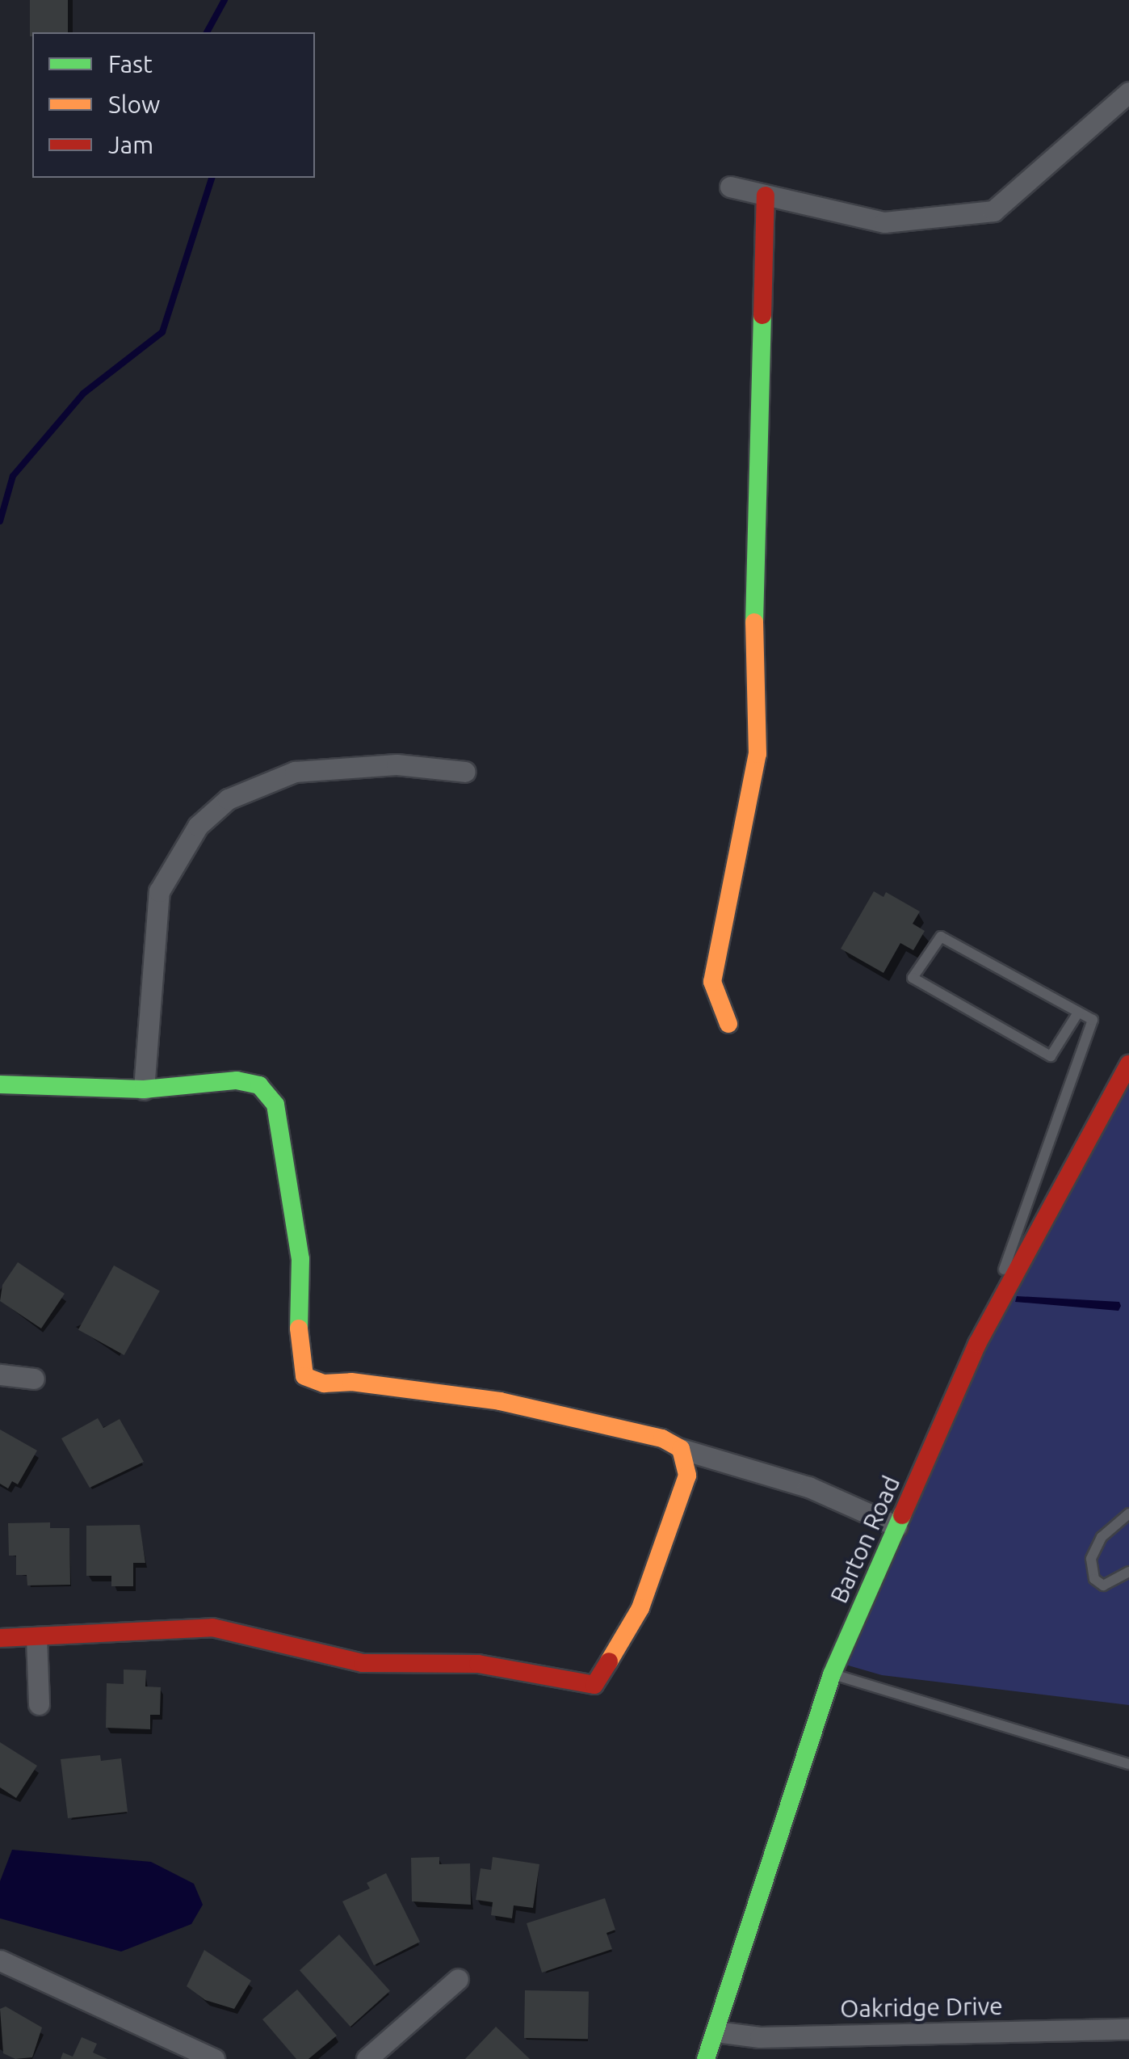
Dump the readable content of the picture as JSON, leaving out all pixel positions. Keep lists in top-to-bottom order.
{
  "streets": {
    "street": ["Barton Road", "Oakridge Drive"]
  },
  "crossings": [
    ["Barton Road", "Oakridge Drive"]
  ],
  "legend": ["Fast", "Slow", "Jam"]
}
